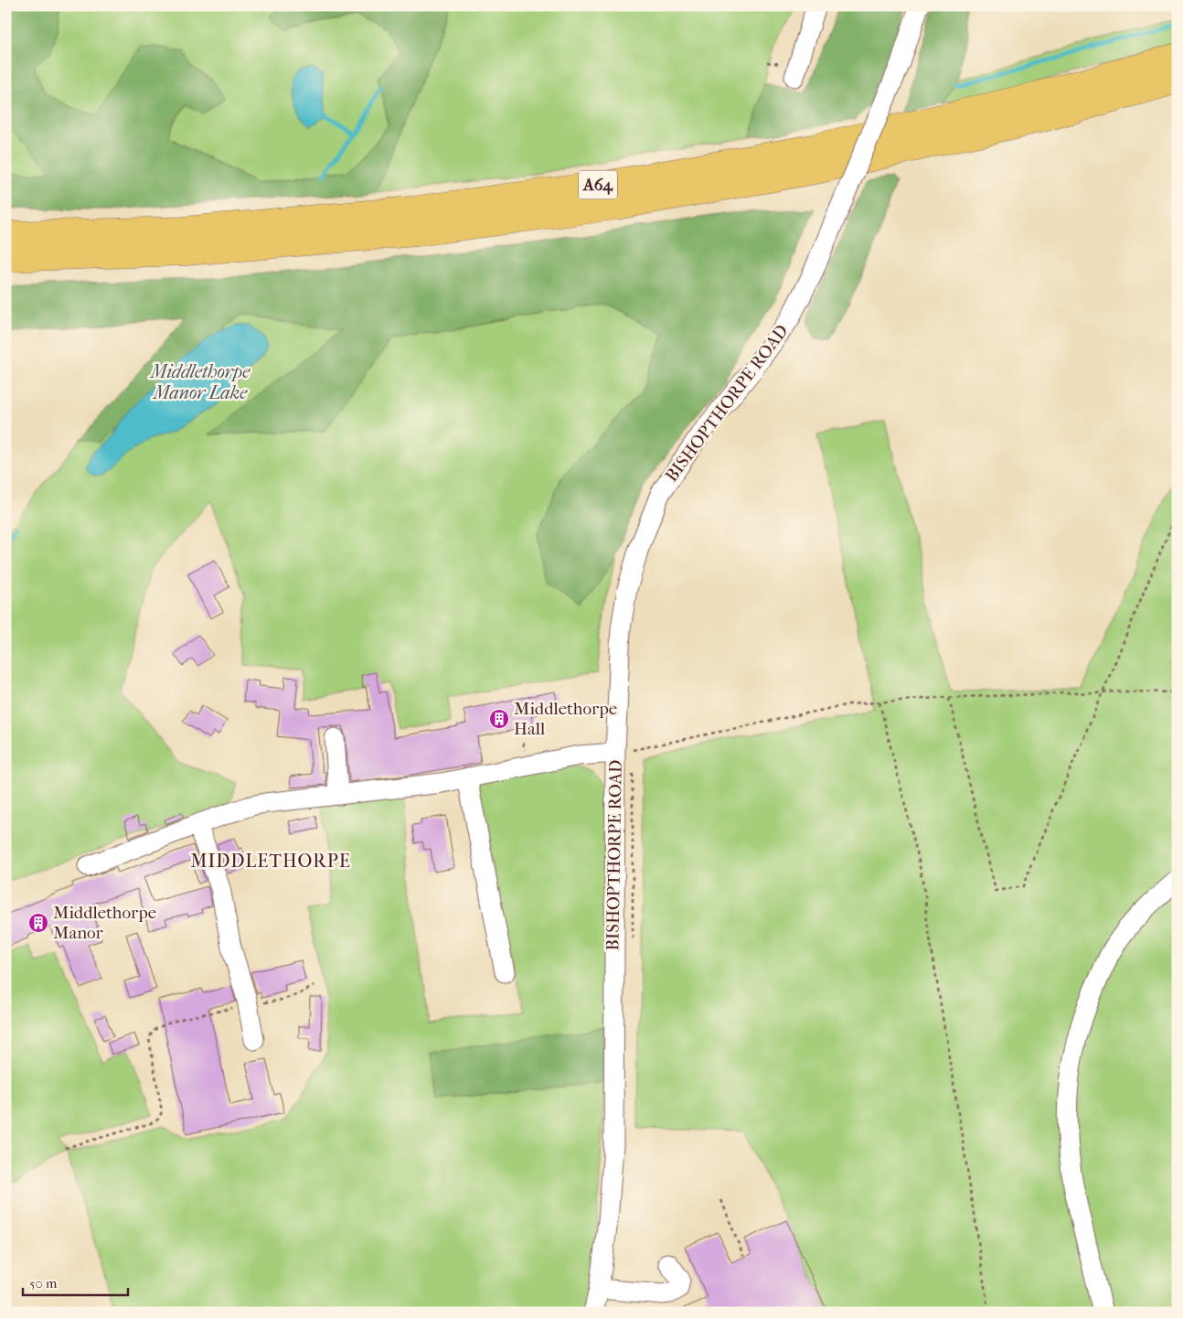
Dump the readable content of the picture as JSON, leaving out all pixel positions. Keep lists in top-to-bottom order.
{
  "streets": {
    "highway": ["A64"],
    "street": ["BISHOPTHORPE ROAD"]
  },
  "districts": ["MIDDLETHORPE"],
  "water": ["Middlethorpe Manor Lake"],
  "places": {
    "building": ["Middlethorpe Hall", "Middlethorpe Manor"]
  },
  "scale_bar": "50 m"
}
